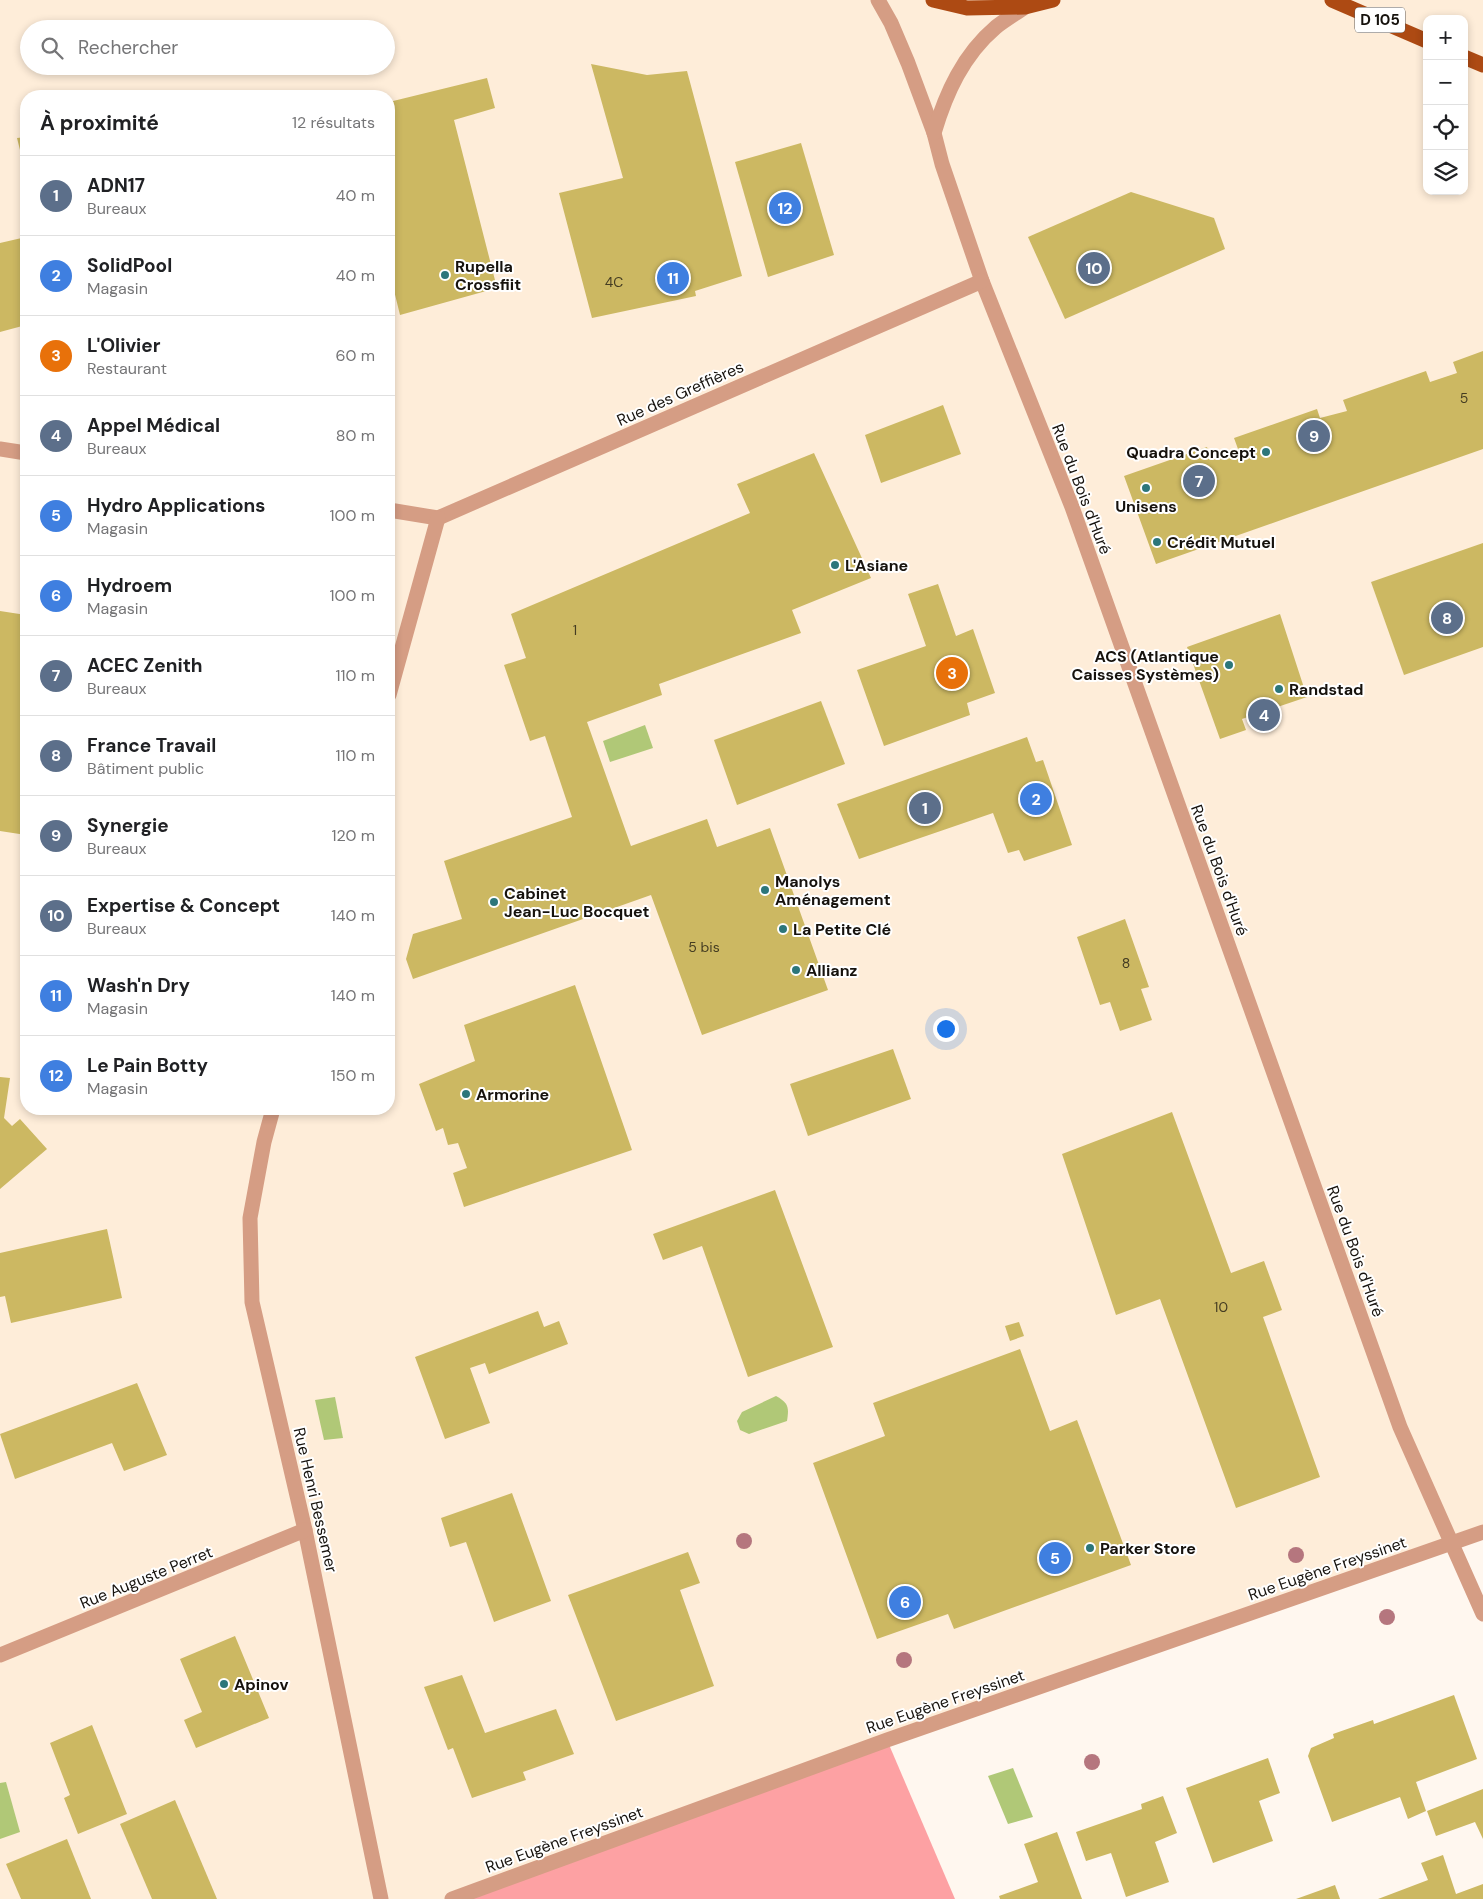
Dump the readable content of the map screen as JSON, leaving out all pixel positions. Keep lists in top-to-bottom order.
{
  "streets": {
    "main road": ["D 105"],
    "street": [
      "Rue des Greffières",
      "Rue du Bois d'Huré",
      "Rue Henri Bessemer",
      "Rue Eugène Freyssinet",
      "Rue Auguste Perret"
    ]
  },
  "crossings": [
    ["Rue des Greffières", "Rue du Bois d'Huré"],
    ["Rue du Bois d'Huré", "Rue Eugène Freyssinet"],
    ["Rue Henri Bessemer", "Rue Auguste Perret"]
  ],
  "places": [
    "Rupella Crossfiit",
    "Quadra Concept",
    "Unisens",
    "Crédit Mutuel",
    "L'Asiane",
    "ACS (Atlantique Caisses Systèmes)",
    "Randstad",
    "Manolys Aménagement",
    "Cabinet Jean-Luc Bocquet",
    "La Petite Clé",
    "Allianz",
    "Armorine",
    "Parker Store",
    "Apinov"
  ],
  "house_numbers": [
    "4C",
    "5",
    "1",
    "5 bis",
    "8",
    "10"
  ],
  "page": {
    "map_buttons": ["+", "−"],
    "search": "Rechercher",
    "heading": ["À proximité", "12 résultats"],
    "list": [
      {
        "mark": "1",
        "name": "ADN17",
        "note": "Bureaux",
        "value": "40 m"
      },
      {
        "mark": "2",
        "name": "SolidPool",
        "note": "Magasin",
        "value": "40 m"
      },
      {
        "mark": "3",
        "name": "L'Olivier",
        "note": "Restaurant",
        "value": "60 m"
      },
      {
        "mark": "4",
        "name": "Appel Médical",
        "note": "Bureaux",
        "value": "80 m"
      },
      {
        "mark": "5",
        "name": "Hydro Applications",
        "note": "Magasin",
        "value": "100 m"
      },
      {
        "mark": "6",
        "name": "Hydroem",
        "note": "Magasin",
        "value": "100 m"
      },
      {
        "mark": "7",
        "name": "ACEC Zenith",
        "note": "Bureaux",
        "value": "110 m"
      },
      {
        "mark": "8",
        "name": "France Travail",
        "note": "Bâtiment public",
        "value": "110 m"
      },
      {
        "mark": "9",
        "name": "Synergie",
        "note": "Bureaux",
        "value": "120 m"
      },
      {
        "mark": "10",
        "name": "Expertise & Concept",
        "note": "Bureaux",
        "value": "140 m"
      },
      {
        "mark": "11",
        "name": "Wash'n Dry",
        "note": "Magasin",
        "value": "140 m"
      },
      {
        "mark": "12",
        "name": "Le Pain Botty",
        "note": "Magasin",
        "value": "150 m"
      }
    ],
    "pins": [
      "12",
      "10",
      "11",
      "9",
      "7",
      "8",
      "3",
      "4",
      "2",
      "1",
      "5",
      "6"
    ]
  }
}
